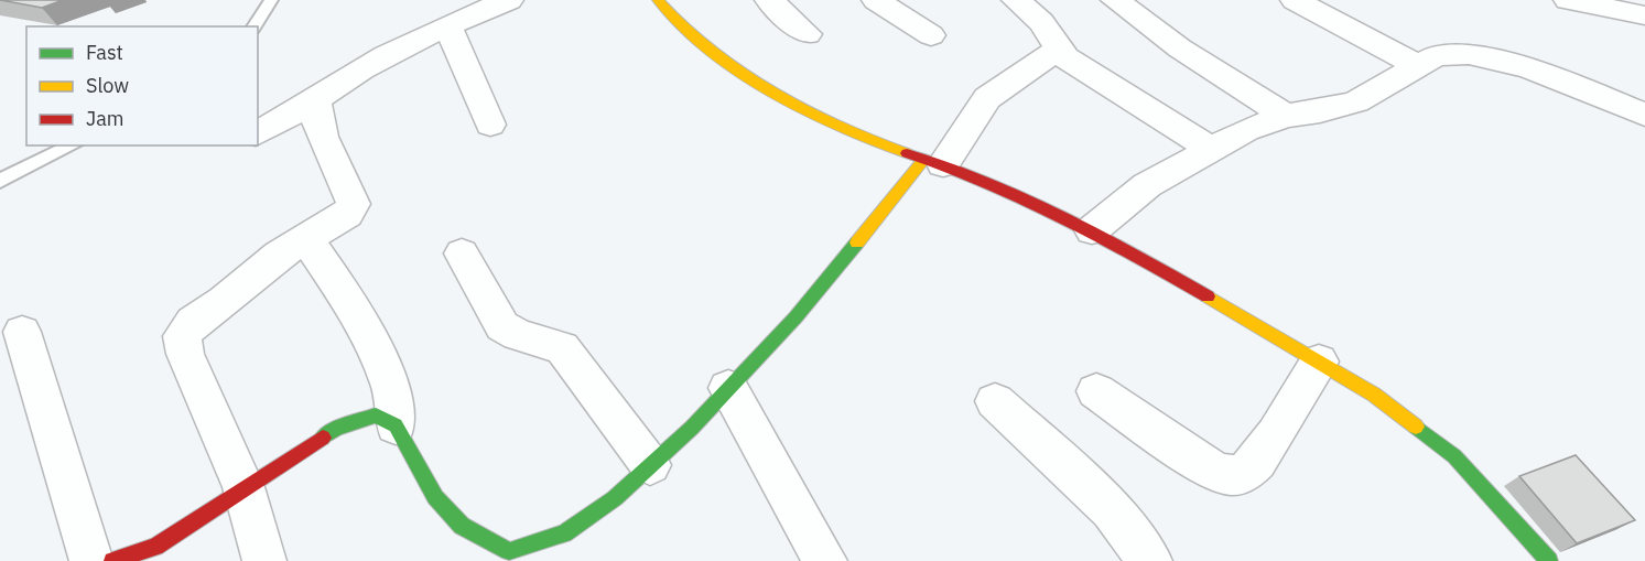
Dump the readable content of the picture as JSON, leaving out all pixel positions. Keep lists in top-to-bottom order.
{
  "legend": ["Fast", "Slow", "Jam"]
}
